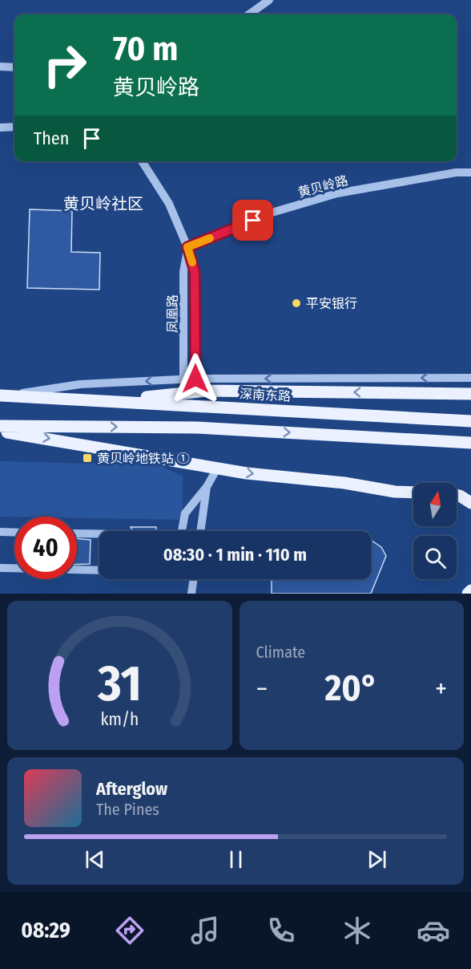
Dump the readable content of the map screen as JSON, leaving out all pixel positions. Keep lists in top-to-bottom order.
{
  "streets": {
    "main road": ["深南东路"],
    "street": ["黄贝岭路", "凤凰路"]
  },
  "crossings": [
    ["黄贝岭路", "凤凰路"]
  ],
  "districts": ["黄贝岭社区"],
  "places": {
    "other": ["平安银行"],
    "transit": ["黄贝岭地铁站 ①"]
  },
  "north": "top",
  "page": {
    "turn": ["70 m", "黄贝岭路"],
    "then": "Then",
    "limit": "40",
    "trip": "08:30 · 1 min · 110 m",
    "tile": "Climate",
    "heat": ["−", "20°", "+"],
    "song": ["Afterglow", "The Pines"],
    "tabs": "08:29",
    "gauge": ["31", "km/h"]
  }
}
